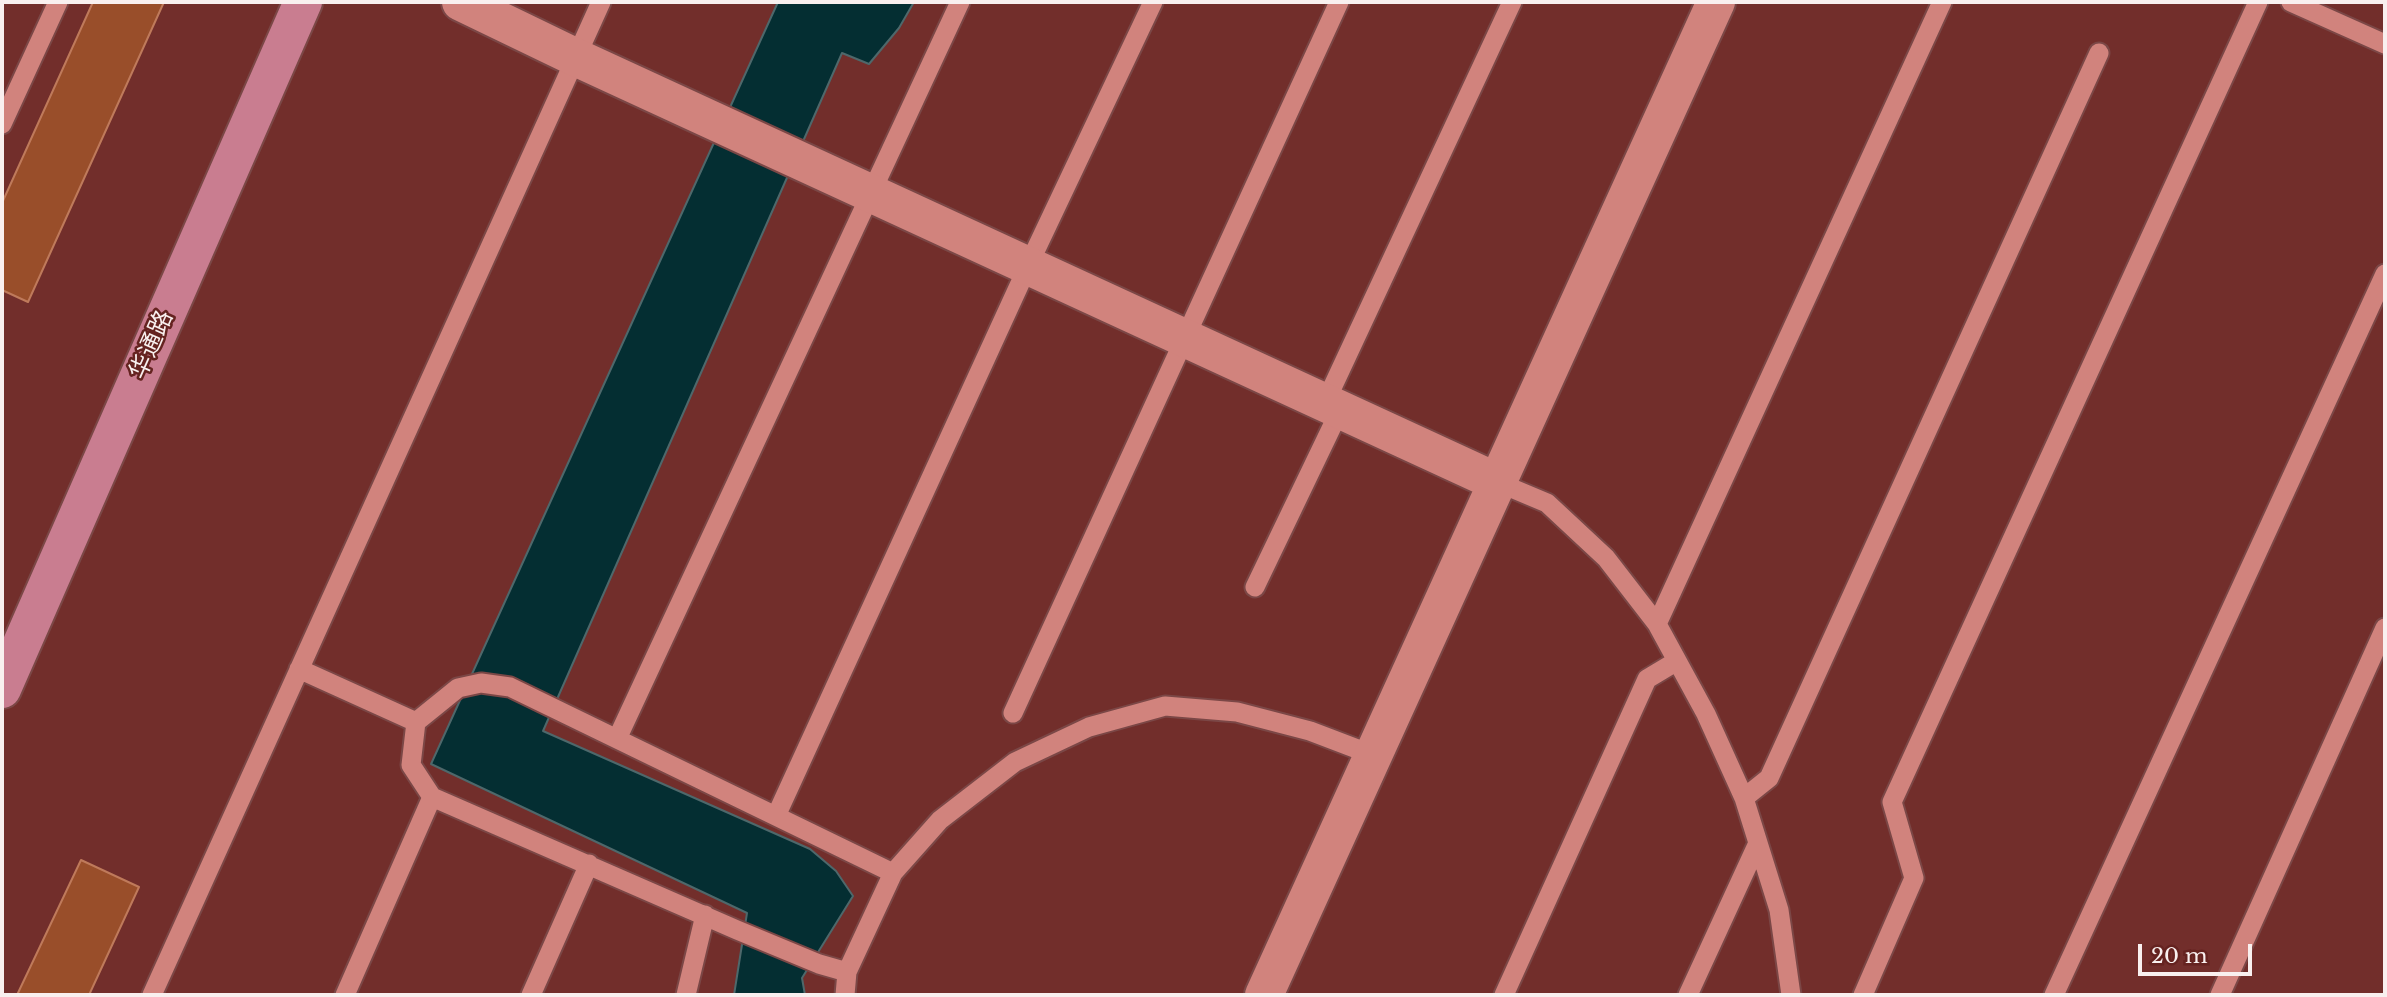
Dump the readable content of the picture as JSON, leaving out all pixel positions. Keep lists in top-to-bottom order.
{
  "streets": {
    "street": ["华通路"]
  },
  "scale_bar": "20 m"
}
